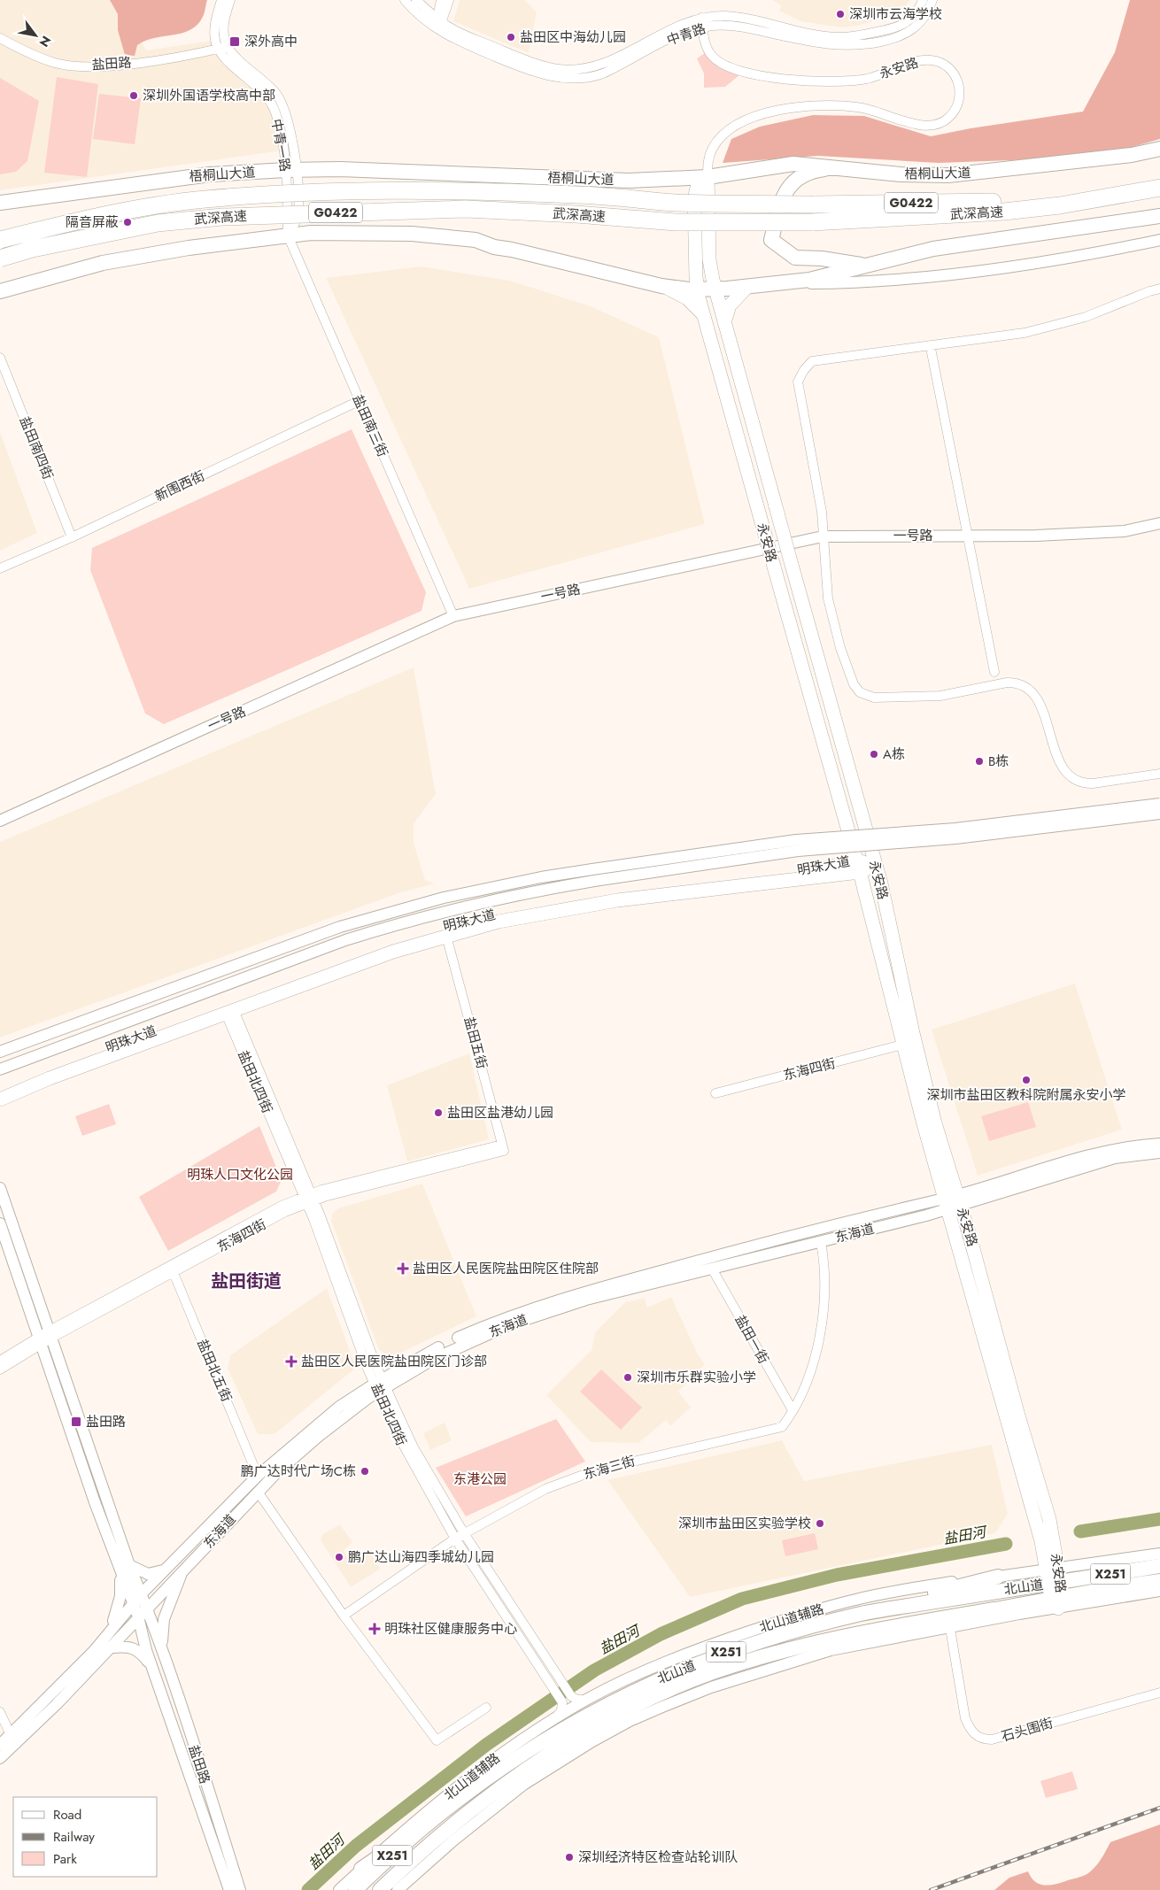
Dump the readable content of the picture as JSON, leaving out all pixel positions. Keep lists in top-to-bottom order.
{
  "streets": {
    "highway": ["G0422", "武深高速"],
    "main road": [
      "永安路",
      "梧桐山大道",
      "明珠大道",
      "X251",
      "北山道"
    ],
    "street": [
      "中青路",
      "盐田路",
      "中青一路",
      "盐田南三街",
      "盐田南四街",
      "新围西街",
      "一号路",
      "盐田五街",
      "东海四街",
      "盐田北四街",
      "东海道",
      "盐田一街",
      "盐田北五街",
      "东海三街",
      "北山道辅路",
      "石头围街"
    ]
  },
  "crossings": [
    ["中青路", "永安路"],
    ["盐田路", "中青一路"],
    ["盐田路", "东海四街"],
    ["盐田路", "东海道"],
    ["永安路", "梧桐山大道"],
    ["永安路", "明珠大道"],
    ["永安路", "东海四街"],
    ["永安路", "东海道"],
    ["永安路", "北山道"],
    ["永安路", "北山道辅路"],
    ["中青一路", "梧桐山大道"],
    ["盐田南三街", "新围西街"],
    ["盐田南三街", "一号路"],
    ["盐田南四街", "新围西街"],
    ["明珠大道", "盐田五街"],
    ["明珠大道", "盐田北四街"],
    ["盐田五街", "东海四街"],
    ["东海四街", "盐田北四街"],
    ["东海四街", "盐田北五街"],
    ["盐田北四街", "东海道"],
    ["盐田北四街", "东海三街"],
    ["盐田北四街", "北山道辅路"],
    ["东海道", "盐田一街"],
    ["东海道", "盐田北五街"],
    ["盐田一街", "东海三街"],
    ["北山道", "北山道辅路"],
    ["北山道辅路", "石头围街"]
  ],
  "districts": ["盐田街道"],
  "water": ["盐田河"],
  "parks": ["明珠人口文化公园", "东港公园"],
  "places": {
    "other": [
      "深圳市云海学校",
      "盐田区中海幼儿园",
      "深圳外国语学校高中部",
      "隔音屏蔽",
      "A栋",
      "B栋",
      "深圳市盐田区教科院附属永安小学",
      "盐田区盐港幼儿园",
      "深圳市乐群实验小学",
      "鹏广达时代广场C栋",
      "深圳市盐田区实验学校",
      "鹏广达山海四季城幼儿园",
      "深圳经济特区检查站轮训队"
    ],
    "transit": ["深外高中", "盐田路"],
    "health": ["盐田区人民医院盐田院区住院部", "盐田区人民医院盐田院区门诊部", "明珠社区健康服务中心"]
  },
  "legend": ["Road", "Railway", "Park"],
  "north": "bottom right"
}
